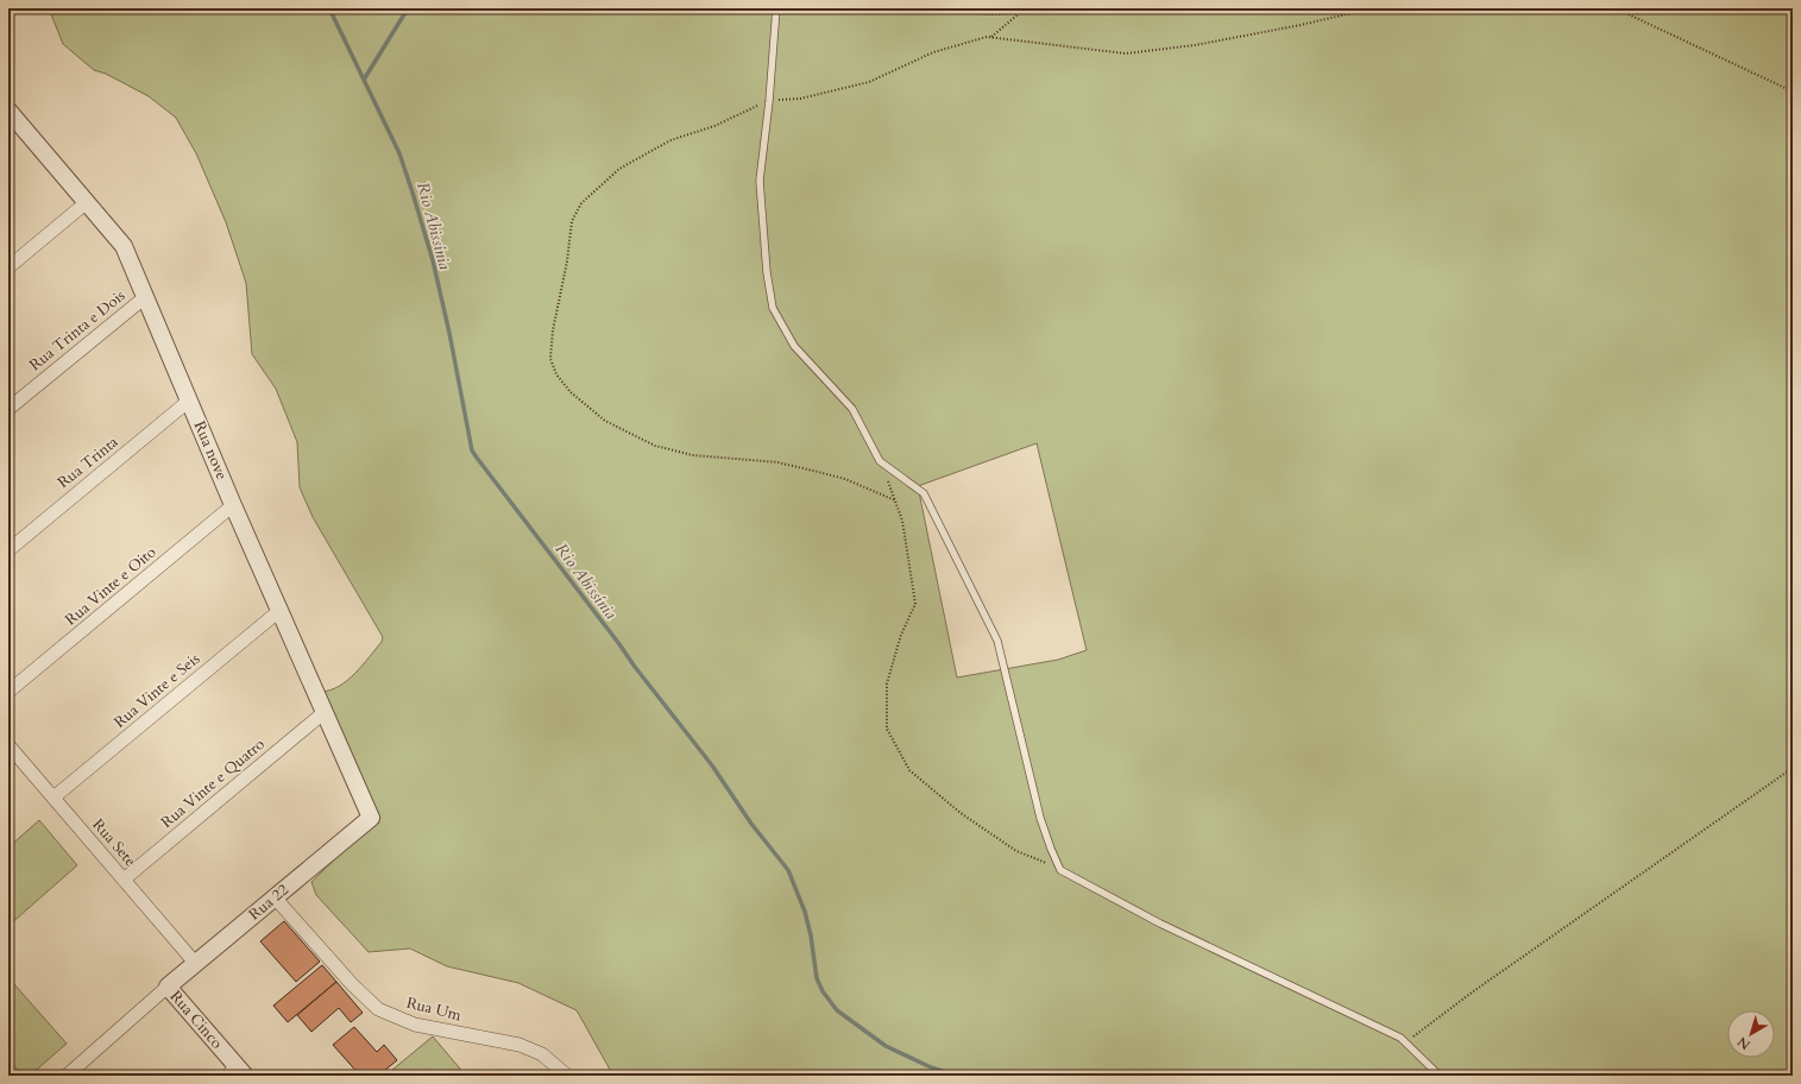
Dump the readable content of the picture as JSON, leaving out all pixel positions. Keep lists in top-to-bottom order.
{
  "streets": {
    "street": [
      "Rua Trinta e Dois",
      "Rua nove",
      "Rua Trinta",
      "Rua Vinte e Oito",
      "Rua Vinte e Seis",
      "Rua Vinte e Quatro",
      "Rua Sete",
      "Rua 22",
      "Rua Um",
      "Rua Cinco"
    ]
  },
  "crossings": [
    ["Rua Trinta e Dois", "Rua nove"],
    ["Rua nove", "Rua Trinta"],
    ["Rua nove", "Rua Vinte e Oito"],
    ["Rua nove", "Rua Vinte e Seis"],
    ["Rua nove", "Rua Vinte e Quatro"],
    ["Rua nove", "Rua 22"],
    ["Rua Vinte e Seis", "Rua Sete"],
    ["Rua Vinte e Quatro", "Rua Sete"],
    ["Rua Sete", "Rua 22"],
    ["Rua 22", "Rua Um"],
    ["Rua 22", "Rua Cinco"]
  ],
  "water": ["Rio Abissínia"],
  "north": "bottom left"
}
